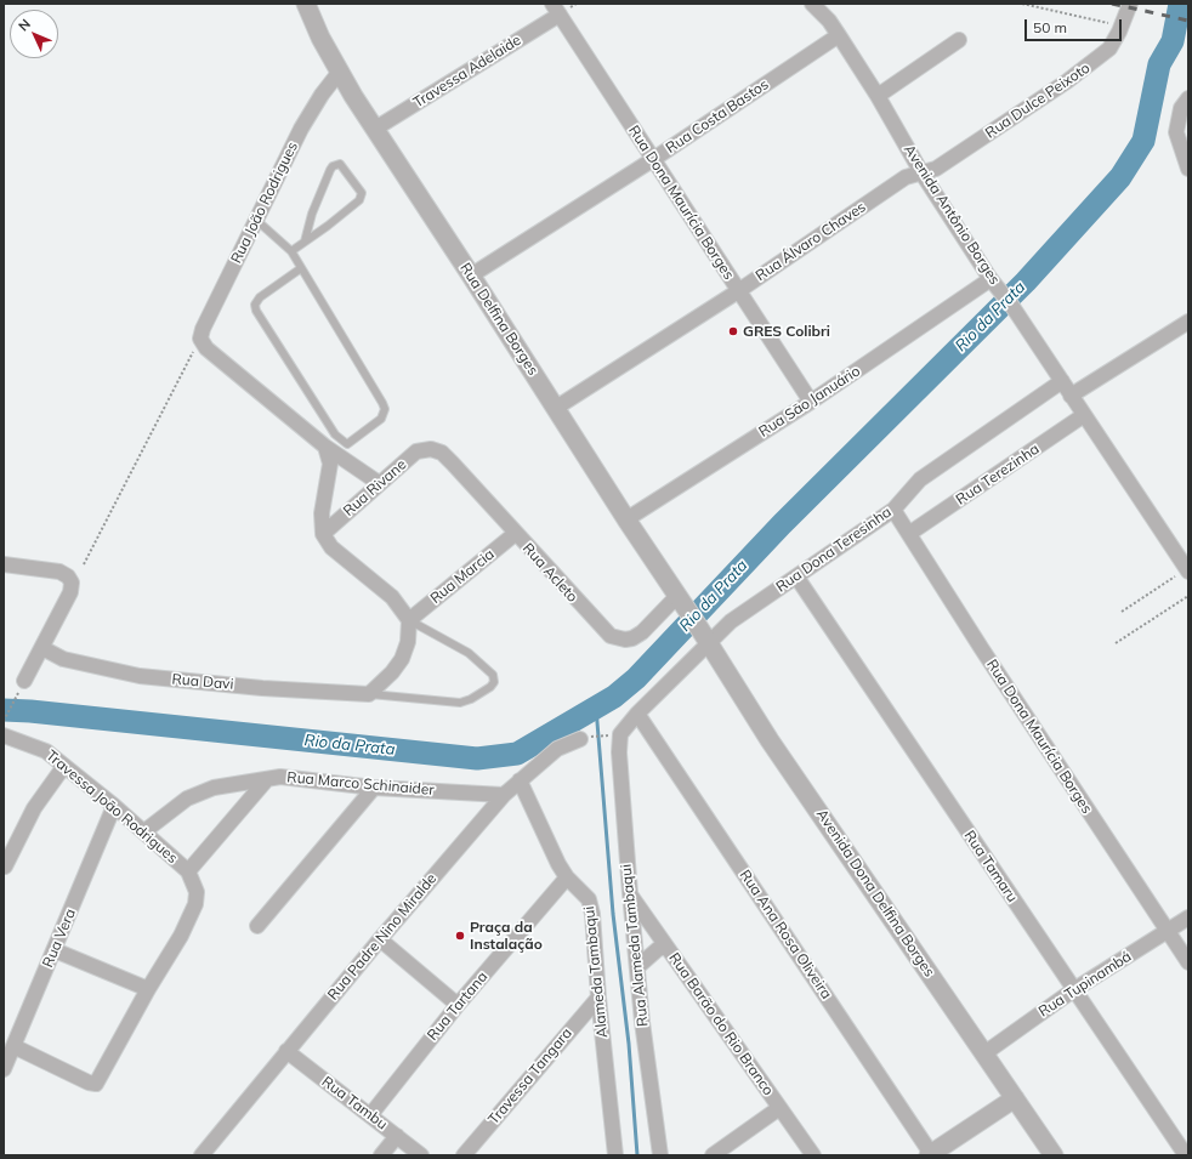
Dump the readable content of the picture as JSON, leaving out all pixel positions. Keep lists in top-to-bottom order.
{
  "streets": {
    "street": [
      "Travessa Adelaide",
      "Rua Dulce Peixoto",
      "Rua Costa Bastos",
      "Rua João Rodrigues",
      "Rua Dona Maurícia Borges",
      "Avenida Antônio Borges",
      "Rua Álvaro Chaves",
      "Rua Delfina Borges",
      "Rua Sāo Januário",
      "Rua Terezinha",
      "Rua Rivane",
      "Rua Dona Teresinha",
      "Rua Acleto",
      "Rua Marcia",
      "Rua Davi",
      "Rua Marco Schinaider",
      "Travessa Joāo Rodrigues",
      "Rua Tamaru",
      "Avenida Dona Delfina Borges",
      "Rua Ana Rosa Oliveira",
      "Rua Padre Nino Miralde",
      "Rua Vera",
      "Rua Alameda Tambaqui",
      "Alameda Tambaqui",
      "Rua Tupinambá",
      "Rua Tartana",
      "Rua Barão do Rio Branco",
      "Travessa Tangara",
      "Rua Tambu"
    ]
  },
  "crossings": [
    ["Travessa Adelaide", "Rua Dona Maurícia Borges"],
    ["Travessa Adelaide", "Rua Delfina Borges"],
    ["Rua Dulce Peixoto", "Avenida Antônio Borges"],
    ["Rua Dulce Peixoto", "Rua Álvaro Chaves"],
    ["Rua Costa Bastos", "Rua Dona Maurícia Borges"],
    ["Rua Costa Bastos", "Avenida Antônio Borges"],
    ["Rua Costa Bastos", "Rua Delfina Borges"],
    ["Rua João Rodrigues", "Rua Delfina Borges"],
    ["Rua Dona Maurícia Borges", "Rua Álvaro Chaves"],
    ["Rua Dona Maurícia Borges", "Rua Sāo Januário"],
    ["Rua Dona Maurícia Borges", "Rua Terezinha"],
    ["Rua Dona Maurícia Borges", "Rua Dona Teresinha"],
    ["Rua Dona Maurícia Borges", "Rua Tupinambá"],
    ["Avenida Antônio Borges", "Rua Álvaro Chaves"],
    ["Avenida Antônio Borges", "Rua Sāo Januário"],
    ["Avenida Antônio Borges", "Rua Terezinha"],
    ["Avenida Antônio Borges", "Rua Dona Teresinha"],
    ["Rua Álvaro Chaves", "Rua Delfina Borges"],
    ["Rua Delfina Borges", "Rua Sāo Januário"],
    ["Rua Delfina Borges", "Rua Dona Teresinha"],
    ["Rua Delfina Borges", "Rua Acleto"],
    ["Rua Delfina Borges", "Avenida Dona Delfina Borges"],
    ["Rua Rivane", "Rua Acleto"],
    ["Rua Rivane", "Rua Davi"],
    ["Rua Dona Teresinha", "Rua Tamaru"],
    ["Rua Dona Teresinha", "Avenida Dona Delfina Borges"],
    ["Rua Dona Teresinha", "Rua Ana Rosa Oliveira"],
    ["Rua Dona Teresinha", "Rua Alameda Tambaqui"],
    ["Rua Acleto", "Rua Marcia"],
    ["Rua Marcia", "Rua Davi"],
    ["Rua Marco Schinaider", "Travessa Joāo Rodrigues"],
    ["Rua Marco Schinaider", "Rua Padre Nino Miralde"],
    ["Travessa Joāo Rodrigues", "Rua Vera"],
    ["Rua Tamaru", "Rua Tupinambá"],
    ["Avenida Dona Delfina Borges", "Rua Tupinambá"],
    ["Rua Padre Nino Miralde", "Alameda Tambaqui"],
    ["Rua Padre Nino Miralde", "Rua Tambu"],
    ["Rua Alameda Tambaqui", "Rua Barão do Rio Branco"],
    ["Alameda Tambaqui", "Rua Tartana"],
    ["Alameda Tambaqui", "Travessa Tangara"],
    ["Rua Tartana", "Rua Tambu"]
  ],
  "water": ["Rio da Prata"],
  "places": ["GRES Colibri", "Praça da Instalação"],
  "scale_bar": "50 m",
  "north": "top left"
}
